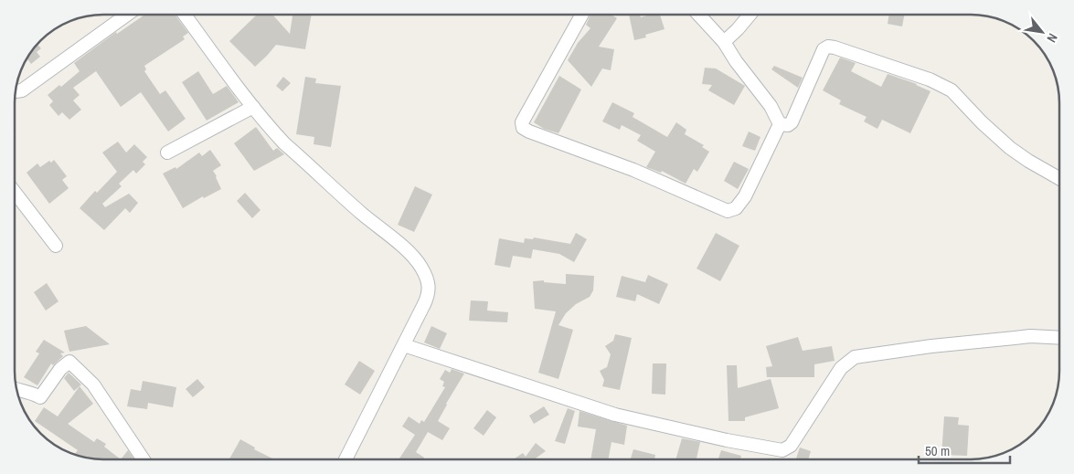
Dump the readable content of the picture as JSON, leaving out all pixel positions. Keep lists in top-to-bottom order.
{
  "scale_bar": "50 m",
  "north": "bottom right"
}
